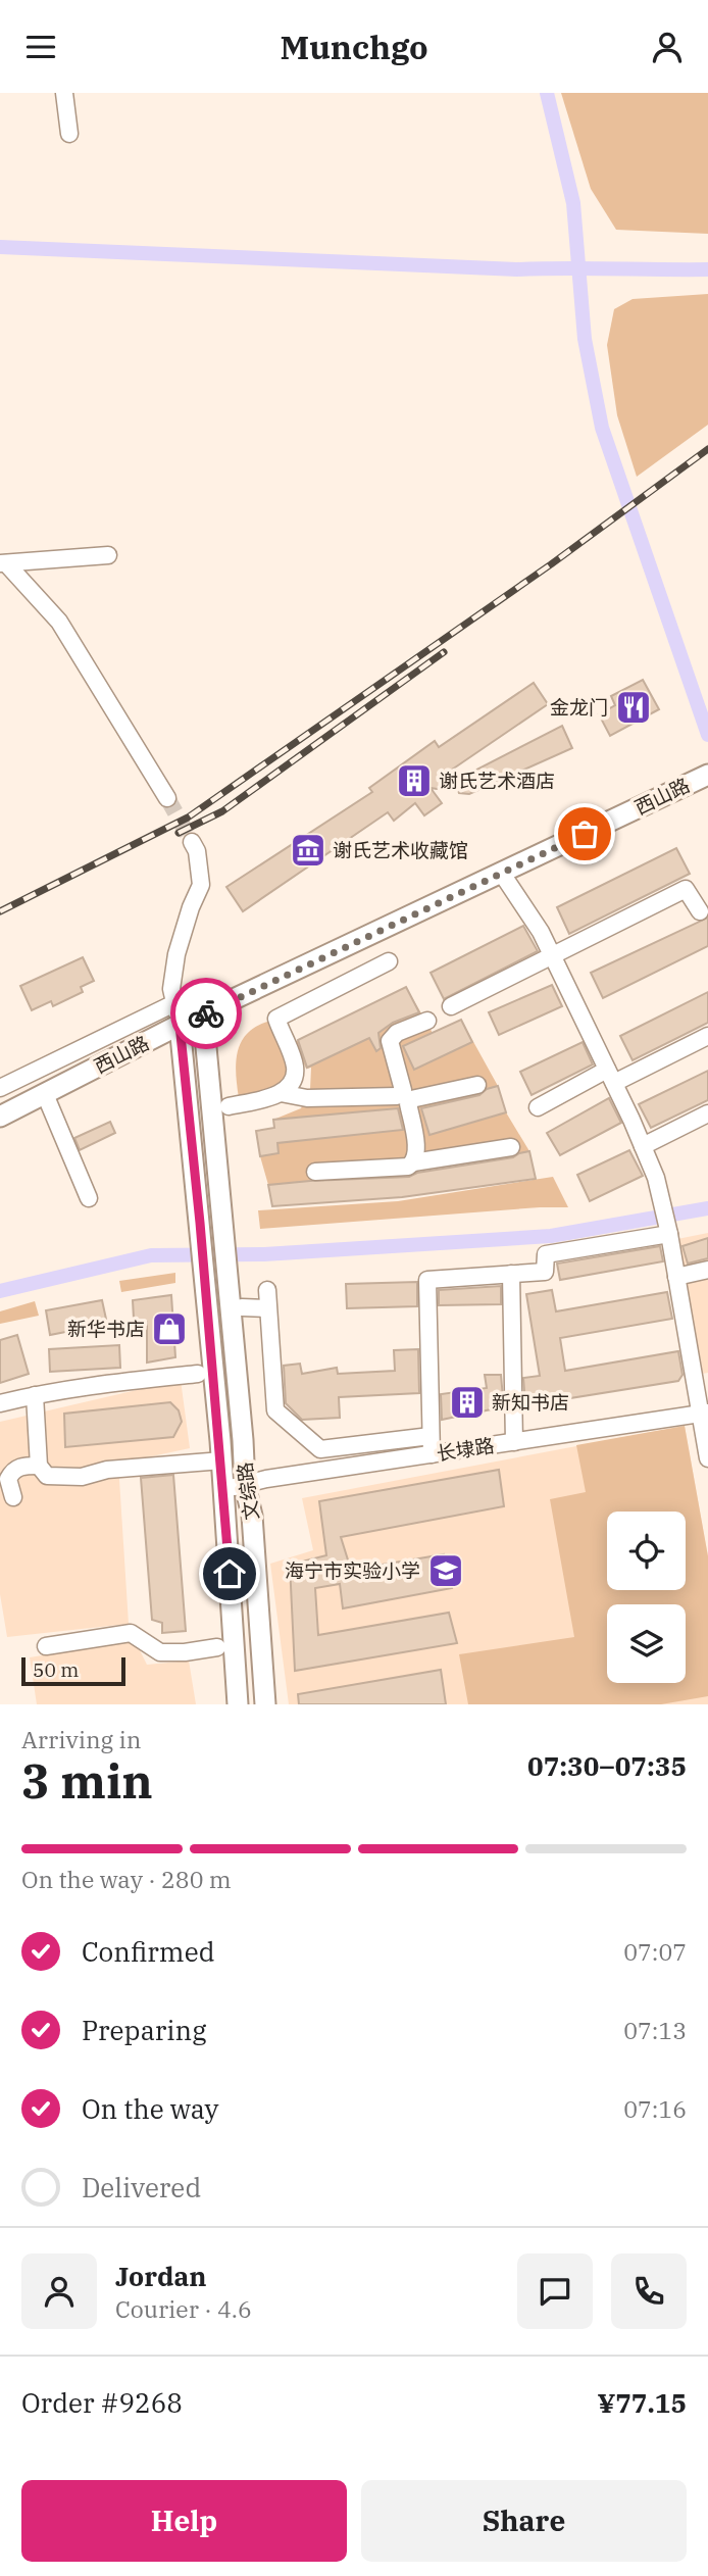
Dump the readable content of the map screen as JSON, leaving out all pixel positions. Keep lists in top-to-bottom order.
{
  "streets": {
    "main road": ["西山路", "文综路"],
    "street": ["长埭路"]
  },
  "crossings": [
    ["西山路", "文综路"],
    ["长埭路", "文综路"]
  ],
  "places": {
    "restaurant": ["金龙门"],
    "building": ["谢氏艺术酒店", "新知书店"],
    "museum": ["谢氏艺术收藏馆"],
    "shop": ["新华书店"],
    "school or university": ["海宁市实验小学"]
  },
  "scale_bar": "50 m",
  "page": {
    "header": "Munchgo",
    "scale": "50 m",
    "heading": ["3 min", "Arriving in", "07:30–07:35"],
    "panel": [
      "Jordan",
      "Courier · 4.6",
      "Order #9268",
      "¥77.15"
    ],
    "bar": "On the way · 280 m",
    "list": [
      ["Confirmed", "07:07"],
      ["Preparing", "07:13"],
      ["On the way", "07:16"],
      "Delivered"
    ],
    "buttons": ["Help", "Share"]
  }
}
